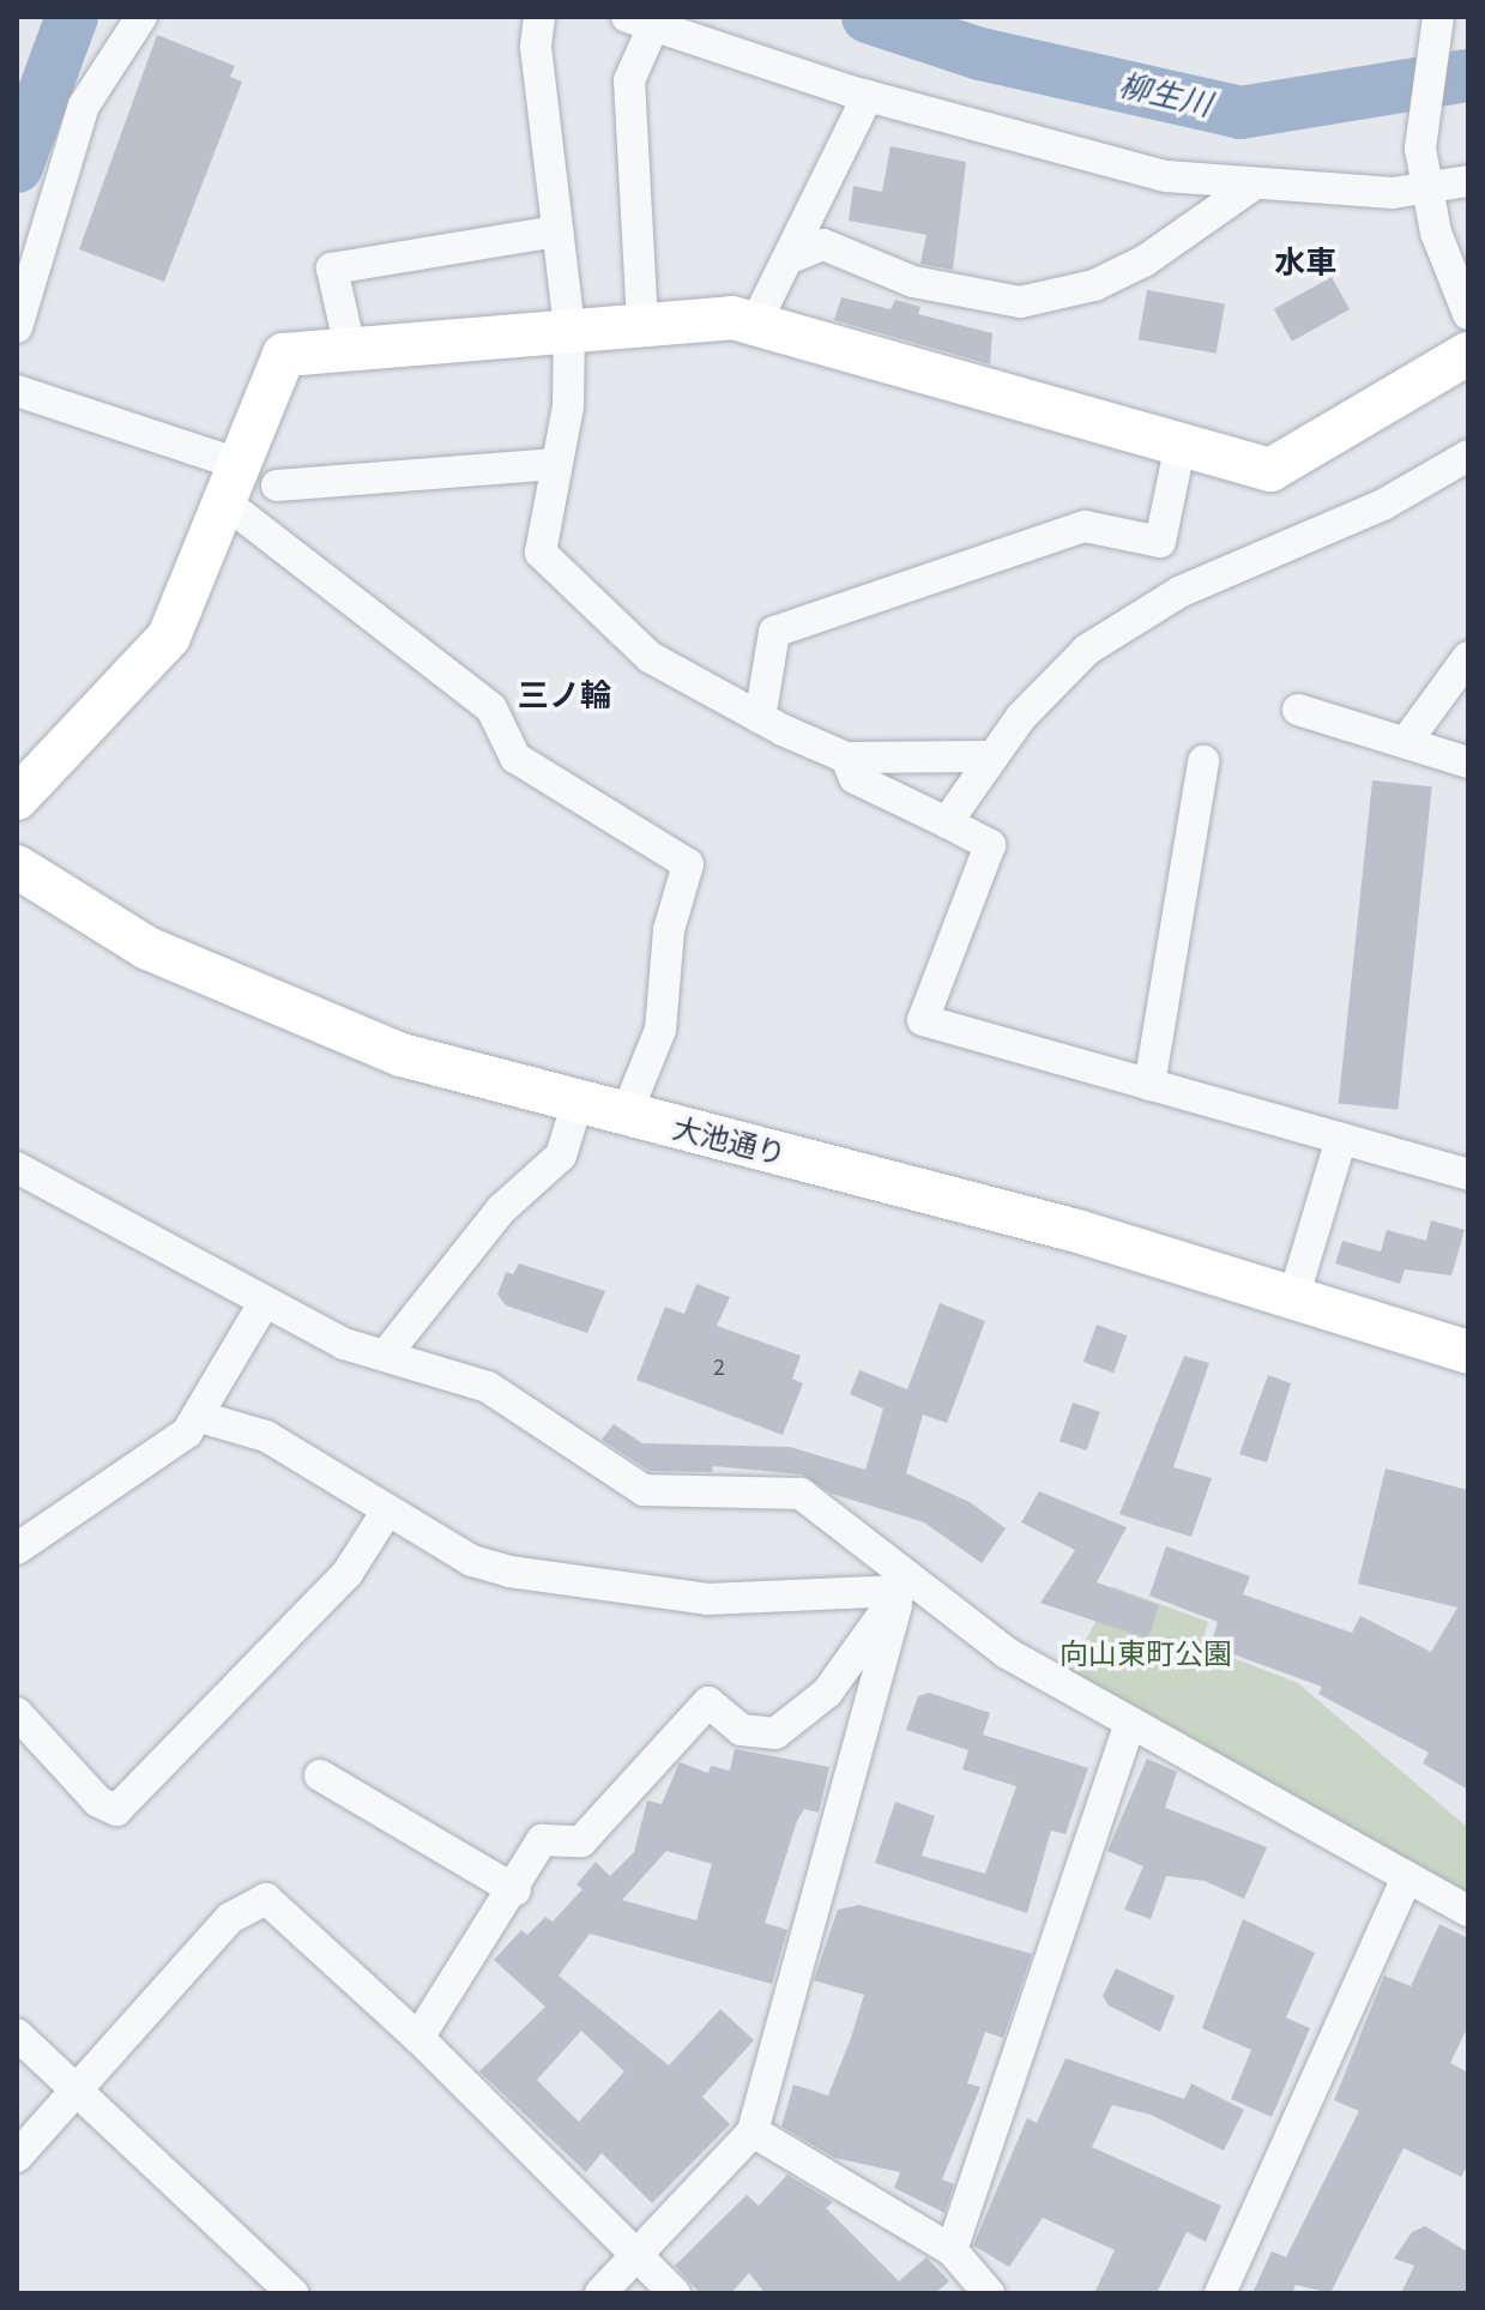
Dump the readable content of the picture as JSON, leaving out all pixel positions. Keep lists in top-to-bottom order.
{
  "streets": {
    "street": ["大池通り"]
  },
  "districts": ["水車", "三ノ輪"],
  "water": ["柳生川"],
  "parks": ["向山東町公園"],
  "house_numbers": ["2"]
}
